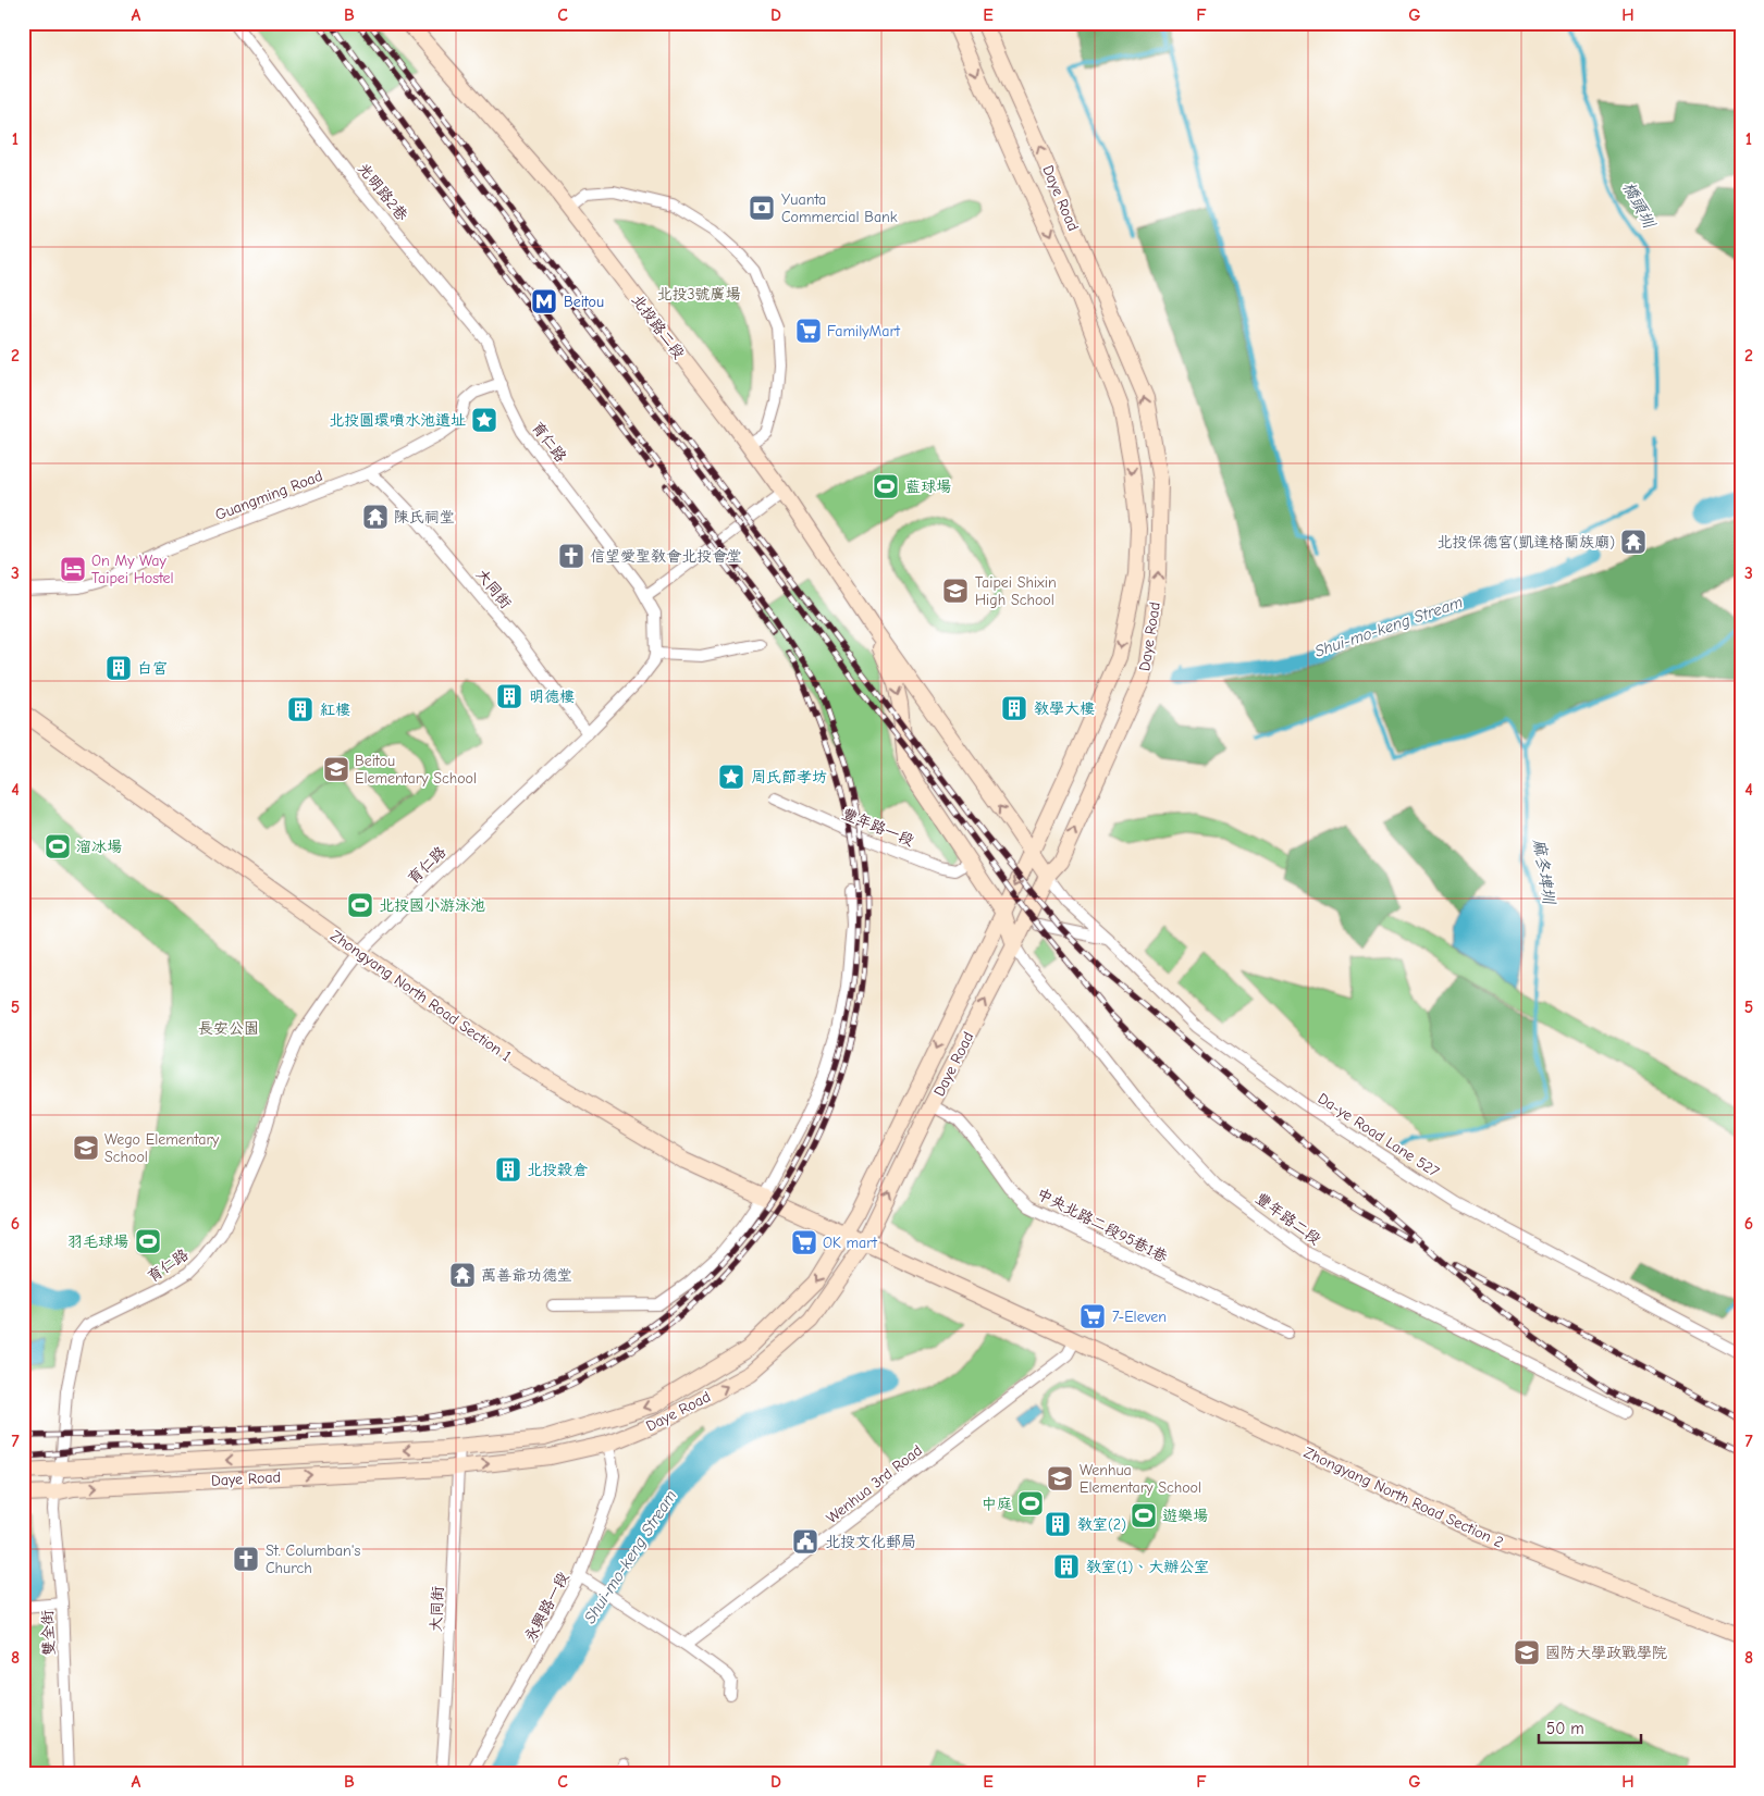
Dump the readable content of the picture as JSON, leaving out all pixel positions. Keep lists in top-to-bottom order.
{
  "streets": {
    "main road": [
      "Daye Road",
      "北投路二段",
      "Zhongyang North Road Section 1",
      "Zhongyang North Road Section 2"
    ],
    "street": [
      "光明路2巷",
      "育仁路",
      "Guangming Road",
      "大同街",
      "豐年路一段",
      "Da-ye Road Lane 527",
      "豐年路二段",
      "中央北路二段95巷1巷",
      "Wenhua 3rd Road",
      "永興路一段",
      "雙全街"
    ]
  },
  "crossings": [
    ["光明路2巷", "育仁路"],
    ["光明路2巷", "Guangming Road"],
    ["Daye Road", "育仁路"],
    ["Daye Road", "大同街"],
    ["Daye Road", "Zhongyang North Road Section 1"],
    ["Daye Road", "Da-ye Road Lane 527"],
    ["Daye Road", "豐年路二段"],
    ["Daye Road", "中央北路二段95巷1巷"],
    ["Daye Road", "永興路一段"],
    ["Daye Road", "雙全街"],
    ["育仁路", "Guangming Road"],
    ["育仁路", "大同街"],
    ["育仁路", "Zhongyang North Road Section 1"],
    ["育仁路", "雙全街"],
    ["Guangming Road", "大同街"],
    ["Wenhua 3rd Road", "Zhongyang North Road Section 2"]
  ],
  "water": ["橋頭圳", "Shui-mo-keng Stream", "麻冬埤圳"],
  "parks": ["北投3號廣場", "長安公園"],
  "places": {
    "bank": ["Yuanta Commercial Bank"],
    "metro station": ["Beitou"],
    "supermarket": ["FamilyMart", "OK mart", "7-Eleven"],
    "place": ["北投圓環噴水池遺址", "周氏節孝坊"],
    "sports": [
      "藍球場",
      "溜冰場",
      "北投國小游泳池",
      "羽毛球場",
      "中庭",
      "遊樂場"
    ],
    "temple": ["陳氏祠堂", "北投保德宮(凱達格蘭族廟)", "萬善爺功德堂"],
    "church": ["信望愛聖教會北投會堂", "St. Columban's Church"],
    "hotel": ["On My Way Taipei Hostel"],
    "school or university": [
      "Taipei Shixin High School",
      "Beitou Elementary School",
      "Wego Elementary School",
      "Wenhua Elementary School",
      "國防大學政戰學院"
    ],
    "building": [
      "白宮",
      "明德樓",
      "教學大樓",
      "紅樓",
      "北投穀倉",
      "教室(2)",
      "教室(1)、大辦公室"
    ],
    "public building": ["北投文化郵局"]
  },
  "scale_bar": "50 m",
  "grid": {
    "columns": [
      "A",
      "B",
      "C",
      "D",
      "E",
      "F",
      "G",
      "H"
    ],
    "rows": [
      "1",
      "2",
      "3",
      "4",
      "5",
      "6",
      "7",
      "8"
    ]
  }
}
